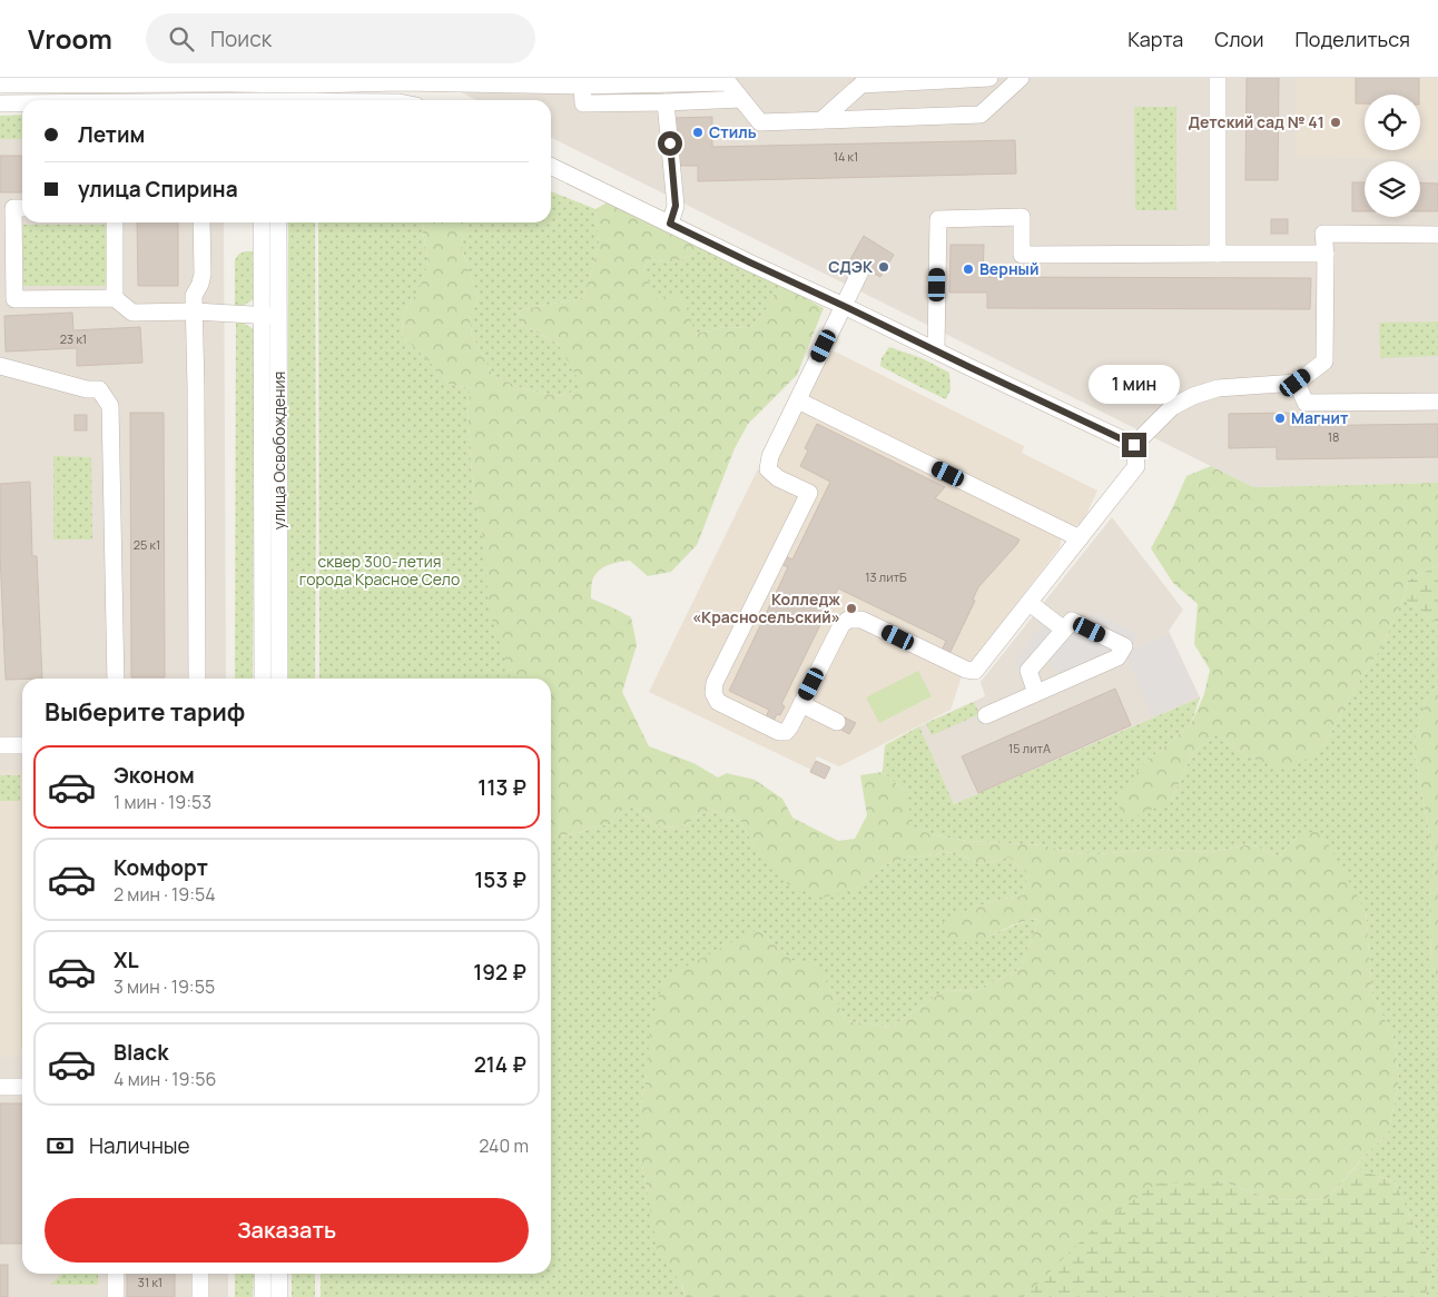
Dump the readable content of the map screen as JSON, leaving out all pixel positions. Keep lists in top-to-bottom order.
{
  "streets": {
    "street": ["улица Освобождения"]
  },
  "parks": ["сквер 300-летия города Красное Село"],
  "places": [
    "Детский сад № 41",
    "Стиль",
    "СДЭК",
    "Верный",
    "Магнит",
    "Колледж «Красносельский»"
  ],
  "house_numbers": [
    "14 к1",
    "23 к1",
    "18",
    "25 к1",
    "13 литБ",
    "15 литА",
    "31 к1"
  ],
  "page": {
    "header": "Vroom",
    "search": "Поиск",
    "nav": ["Карта", "Слои", "Поделиться"],
    "banner": ["Летим", "улица Спирина"],
    "bubble": "1 мин",
    "heading": "Выберите тариф",
    "list": [
      {
        "name": "Эконом",
        "note": "1 мин · 19:53",
        "value": "113 ₽"
      },
      {
        "name": "Комфорт",
        "note": "2 мин · 19:54",
        "value": "153 ₽"
      },
      {
        "name": "XL",
        "note": "3 мин · 19:55",
        "value": "192 ₽"
      },
      {
        "name": "Black",
        "note": "4 мин · 19:56",
        "value": "214 ₽"
      }
    ],
    "pay": ["Наличные", "240 m"],
    "buttons": "Заказать"
  }
}
